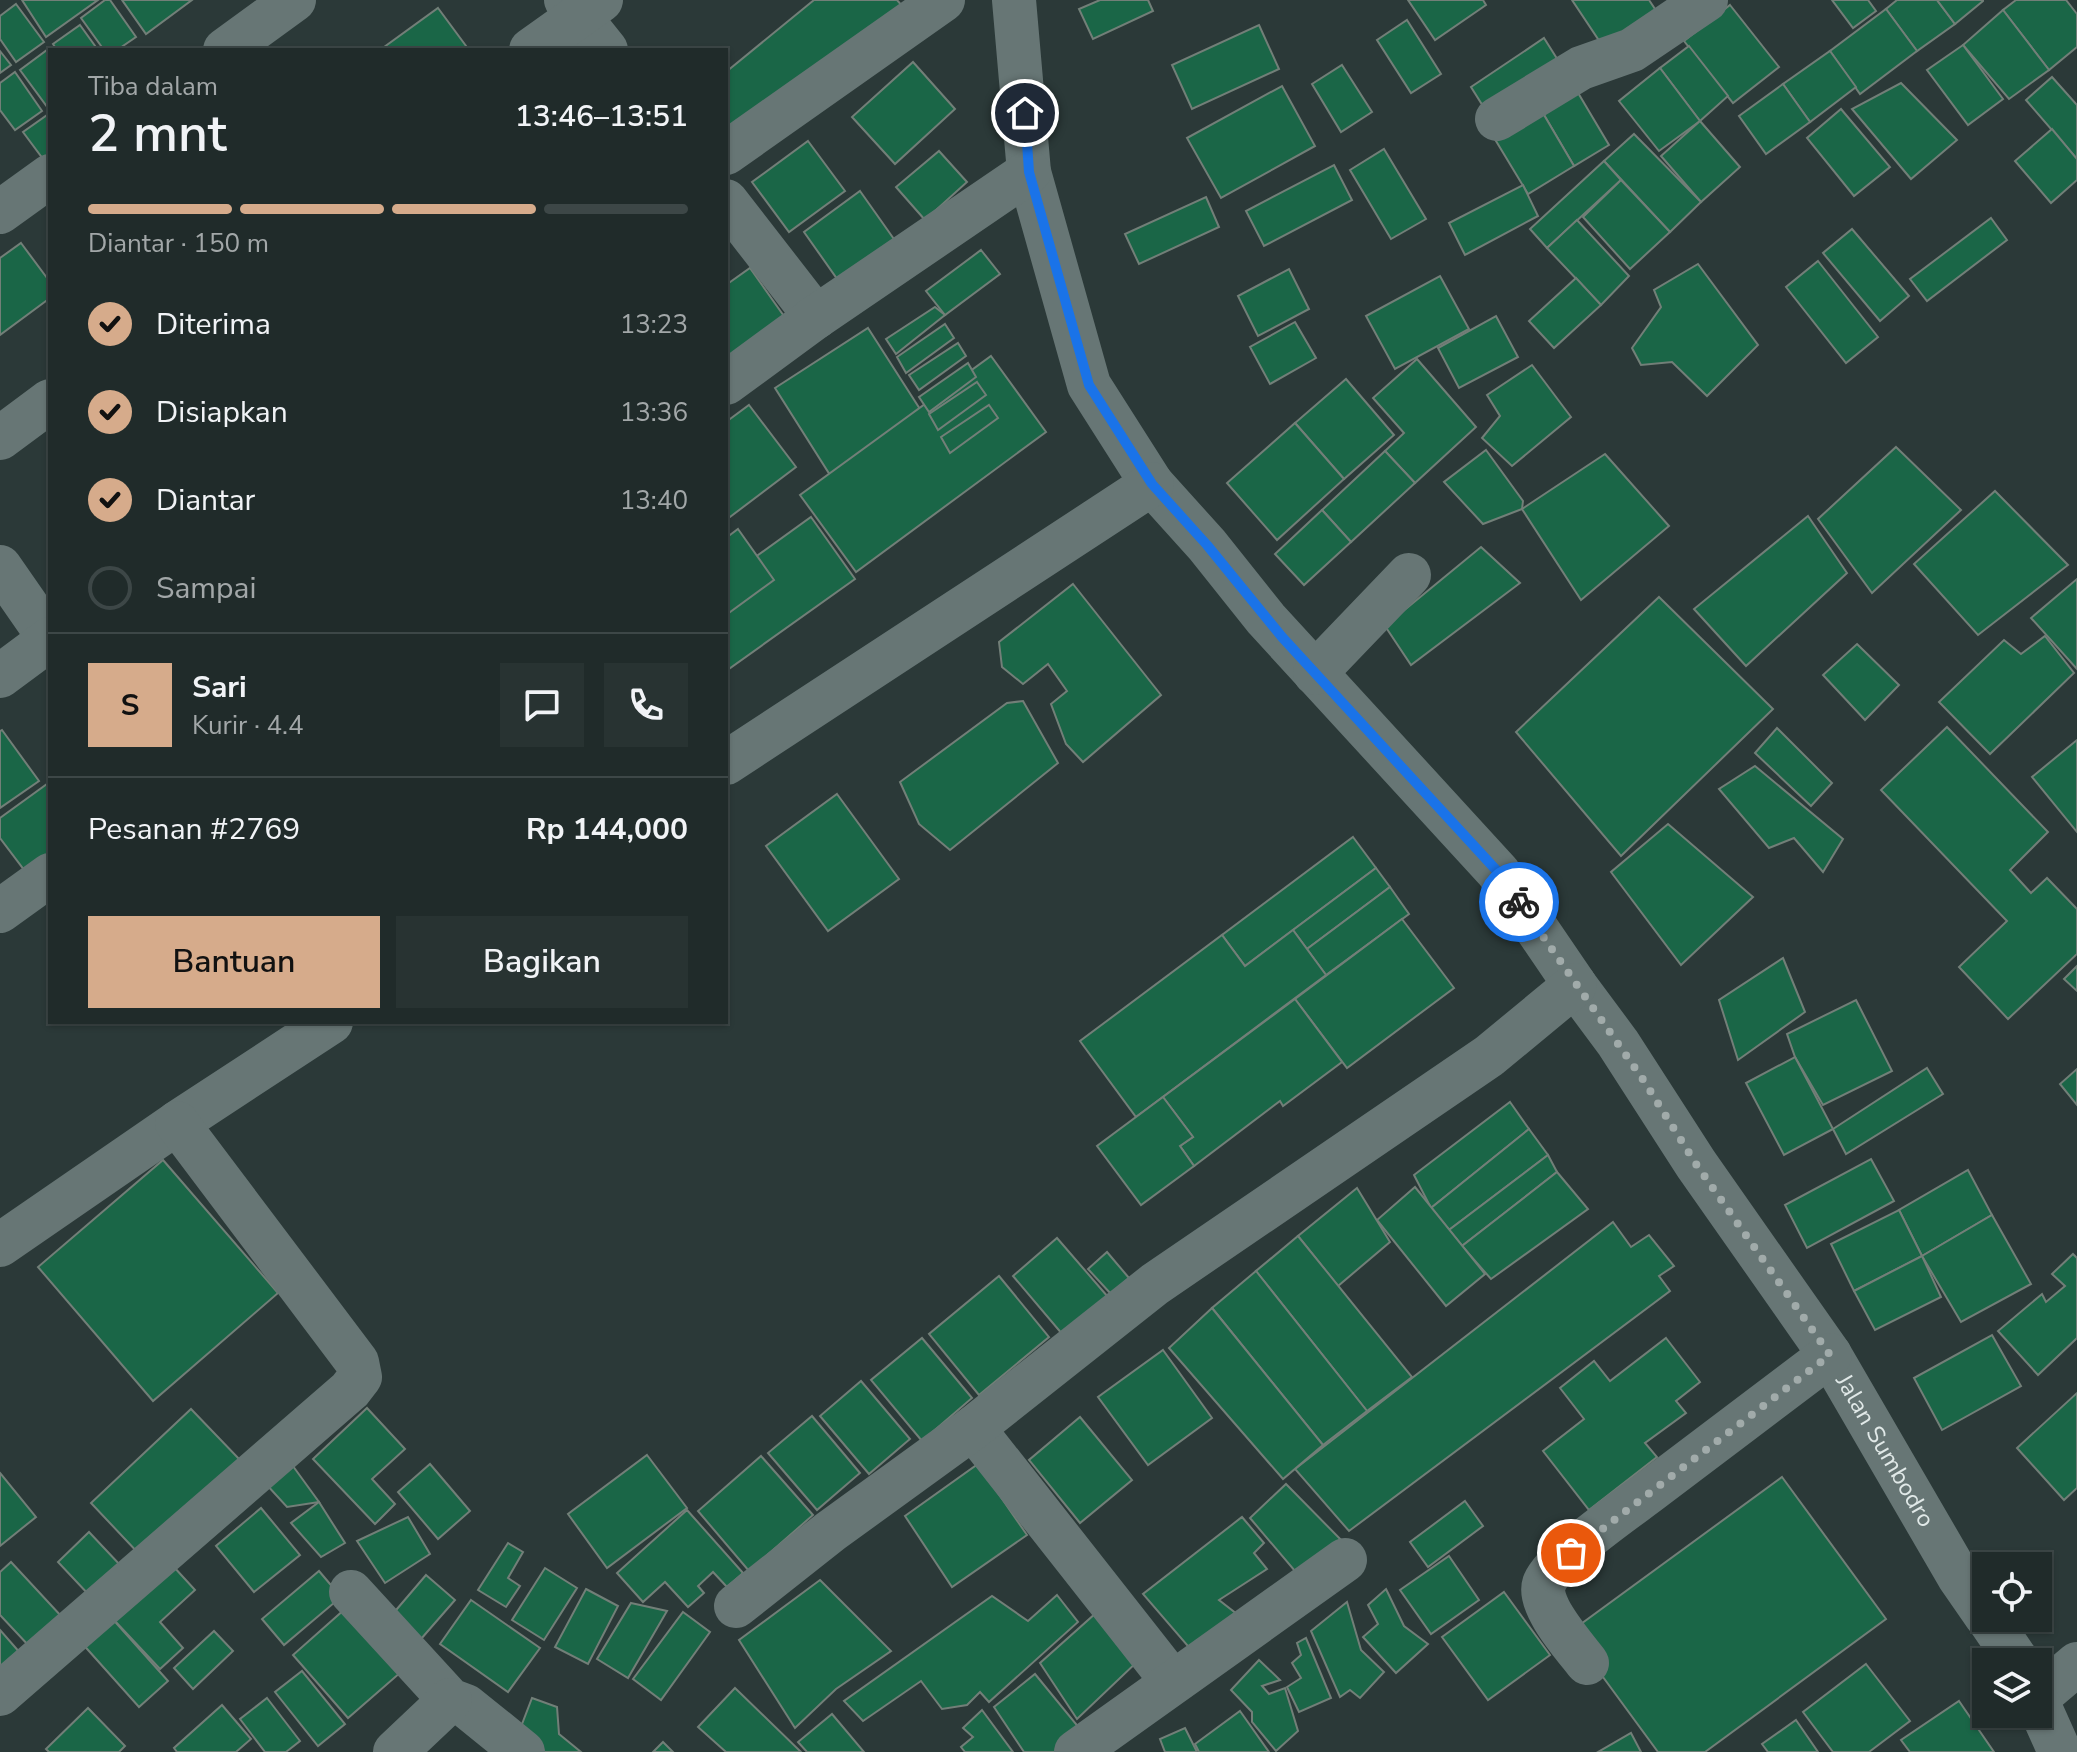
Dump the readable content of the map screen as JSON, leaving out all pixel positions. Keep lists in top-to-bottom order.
{
  "streets": {
    "street": ["Jalan Sumbodro"]
  },
  "page": {
    "heading": ["2 mnt", "Tiba dalam", "13:46–13:51"],
    "panel": [
      "Sari",
      "Kurir · 4.4",
      "Pesanan #2769",
      "Rp 144,000"
    ],
    "bar": "Diantar · 150 m",
    "list": [
      ["Diterima", "13:23"],
      ["Disiapkan", "13:36"],
      ["Diantar", "13:40"],
      "Sampai"
    ],
    "round": "S",
    "buttons": ["Bantuan", "Bagikan"]
  }
}
